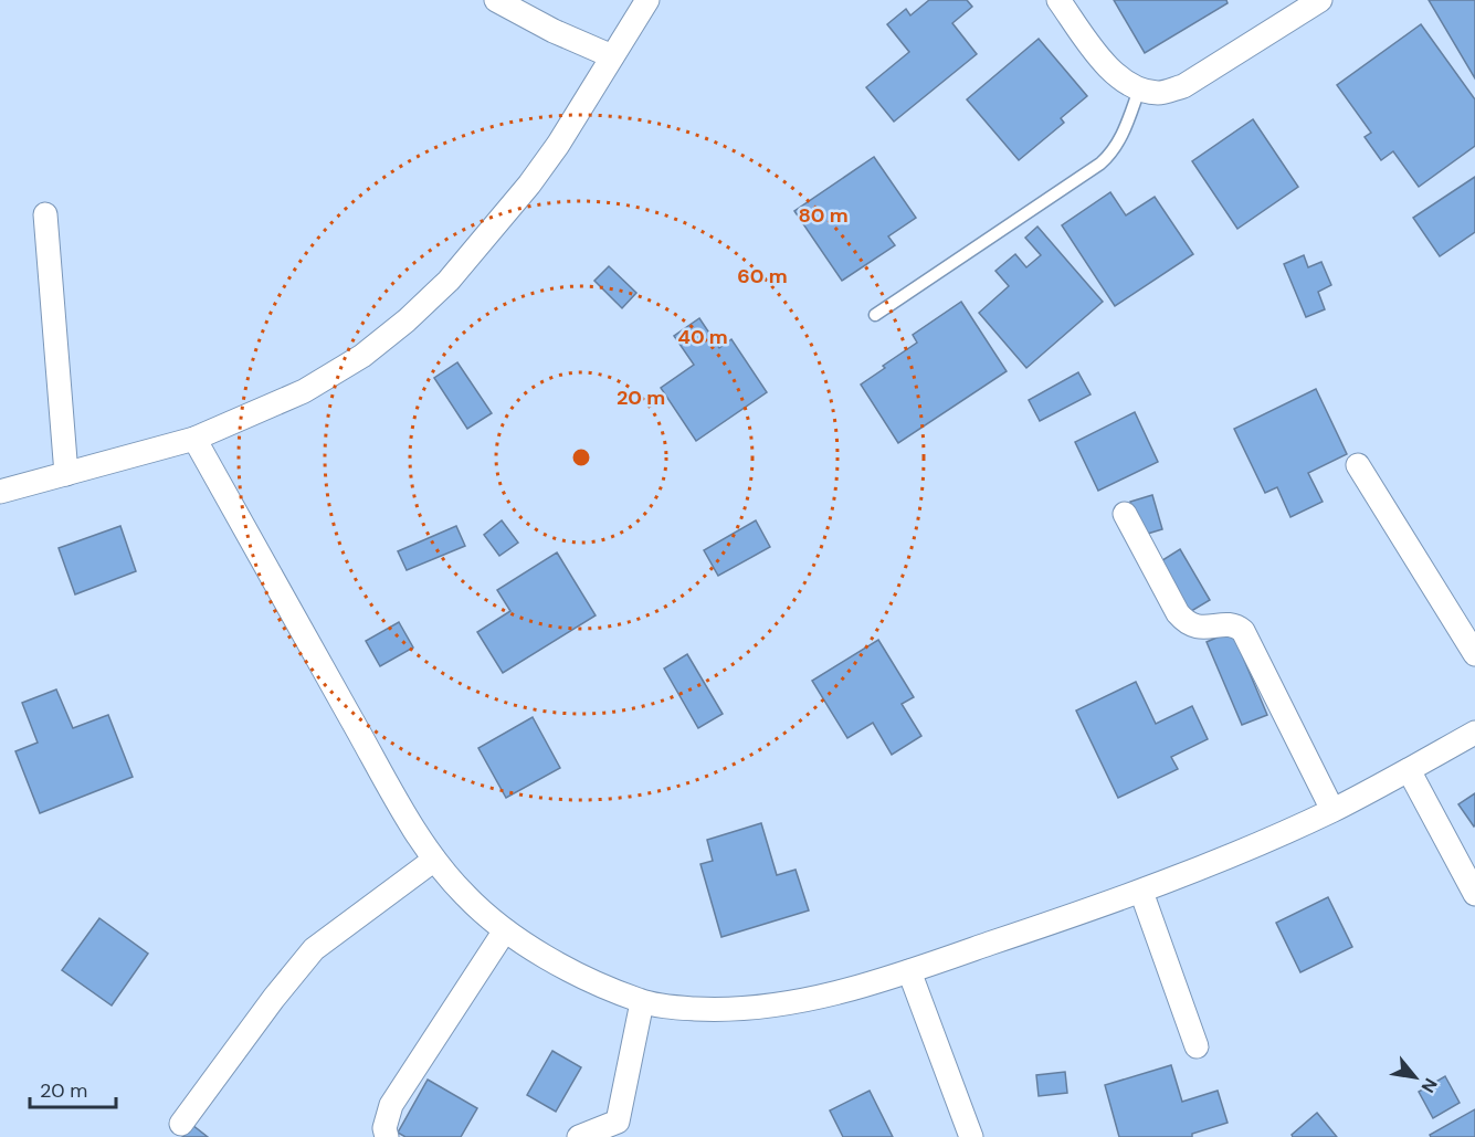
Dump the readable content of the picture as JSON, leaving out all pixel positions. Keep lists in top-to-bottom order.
{
  "scale_bar": "20 m",
  "north": "bottom right",
  "rings": [
    "80 m",
    "60 m",
    "40 m",
    "20 m"
  ]
}
